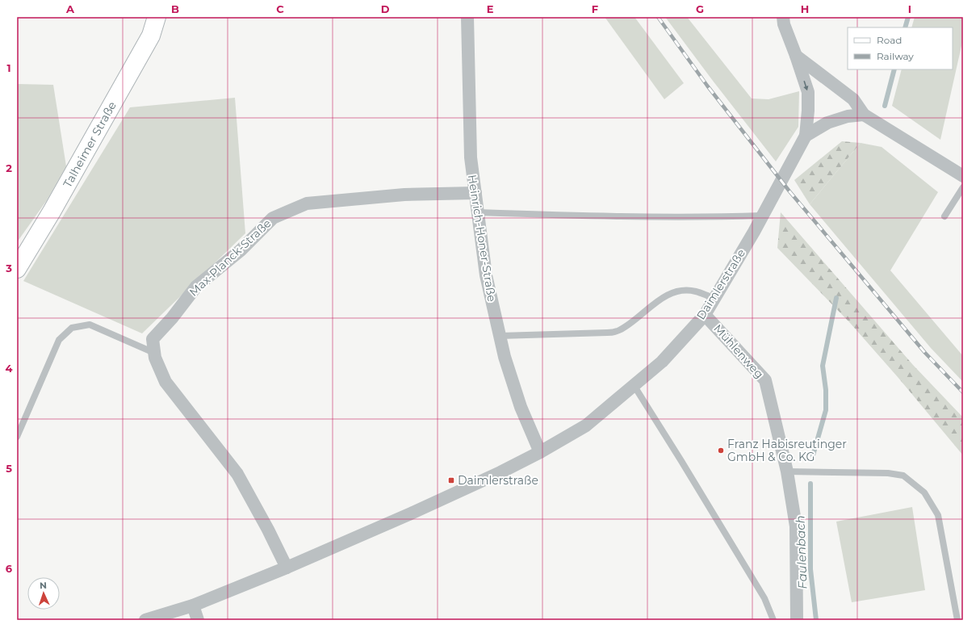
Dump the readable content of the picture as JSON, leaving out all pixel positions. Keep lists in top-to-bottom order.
{
  "streets": {
    "street": [
      "Talheimer Straße",
      "Heinrich-Honer-Straße",
      "Max-Planck-Straße",
      "Daimlerstraße",
      "Mühlenweg"
    ]
  },
  "crossings": [
    ["Heinrich-Honer-Straße", "Max-Planck-Straße"],
    ["Heinrich-Honer-Straße", "Daimlerstraße"],
    ["Max-Planck-Straße", "Daimlerstraße"],
    ["Daimlerstraße", "Mühlenweg"]
  ],
  "water": ["Faulenbach"],
  "places": {
    "other": ["Franz Habisreutinger GmbH & Co. KG"],
    "transit": ["Daimlerstraße"]
  },
  "legend": ["Road", "Railway"],
  "north": "top",
  "grid": {
    "columns": [
      "A",
      "B",
      "C",
      "D",
      "E",
      "F",
      "G",
      "H",
      "I"
    ],
    "rows": [
      "1",
      "2",
      "3",
      "4",
      "5",
      "6"
    ]
  }
}
